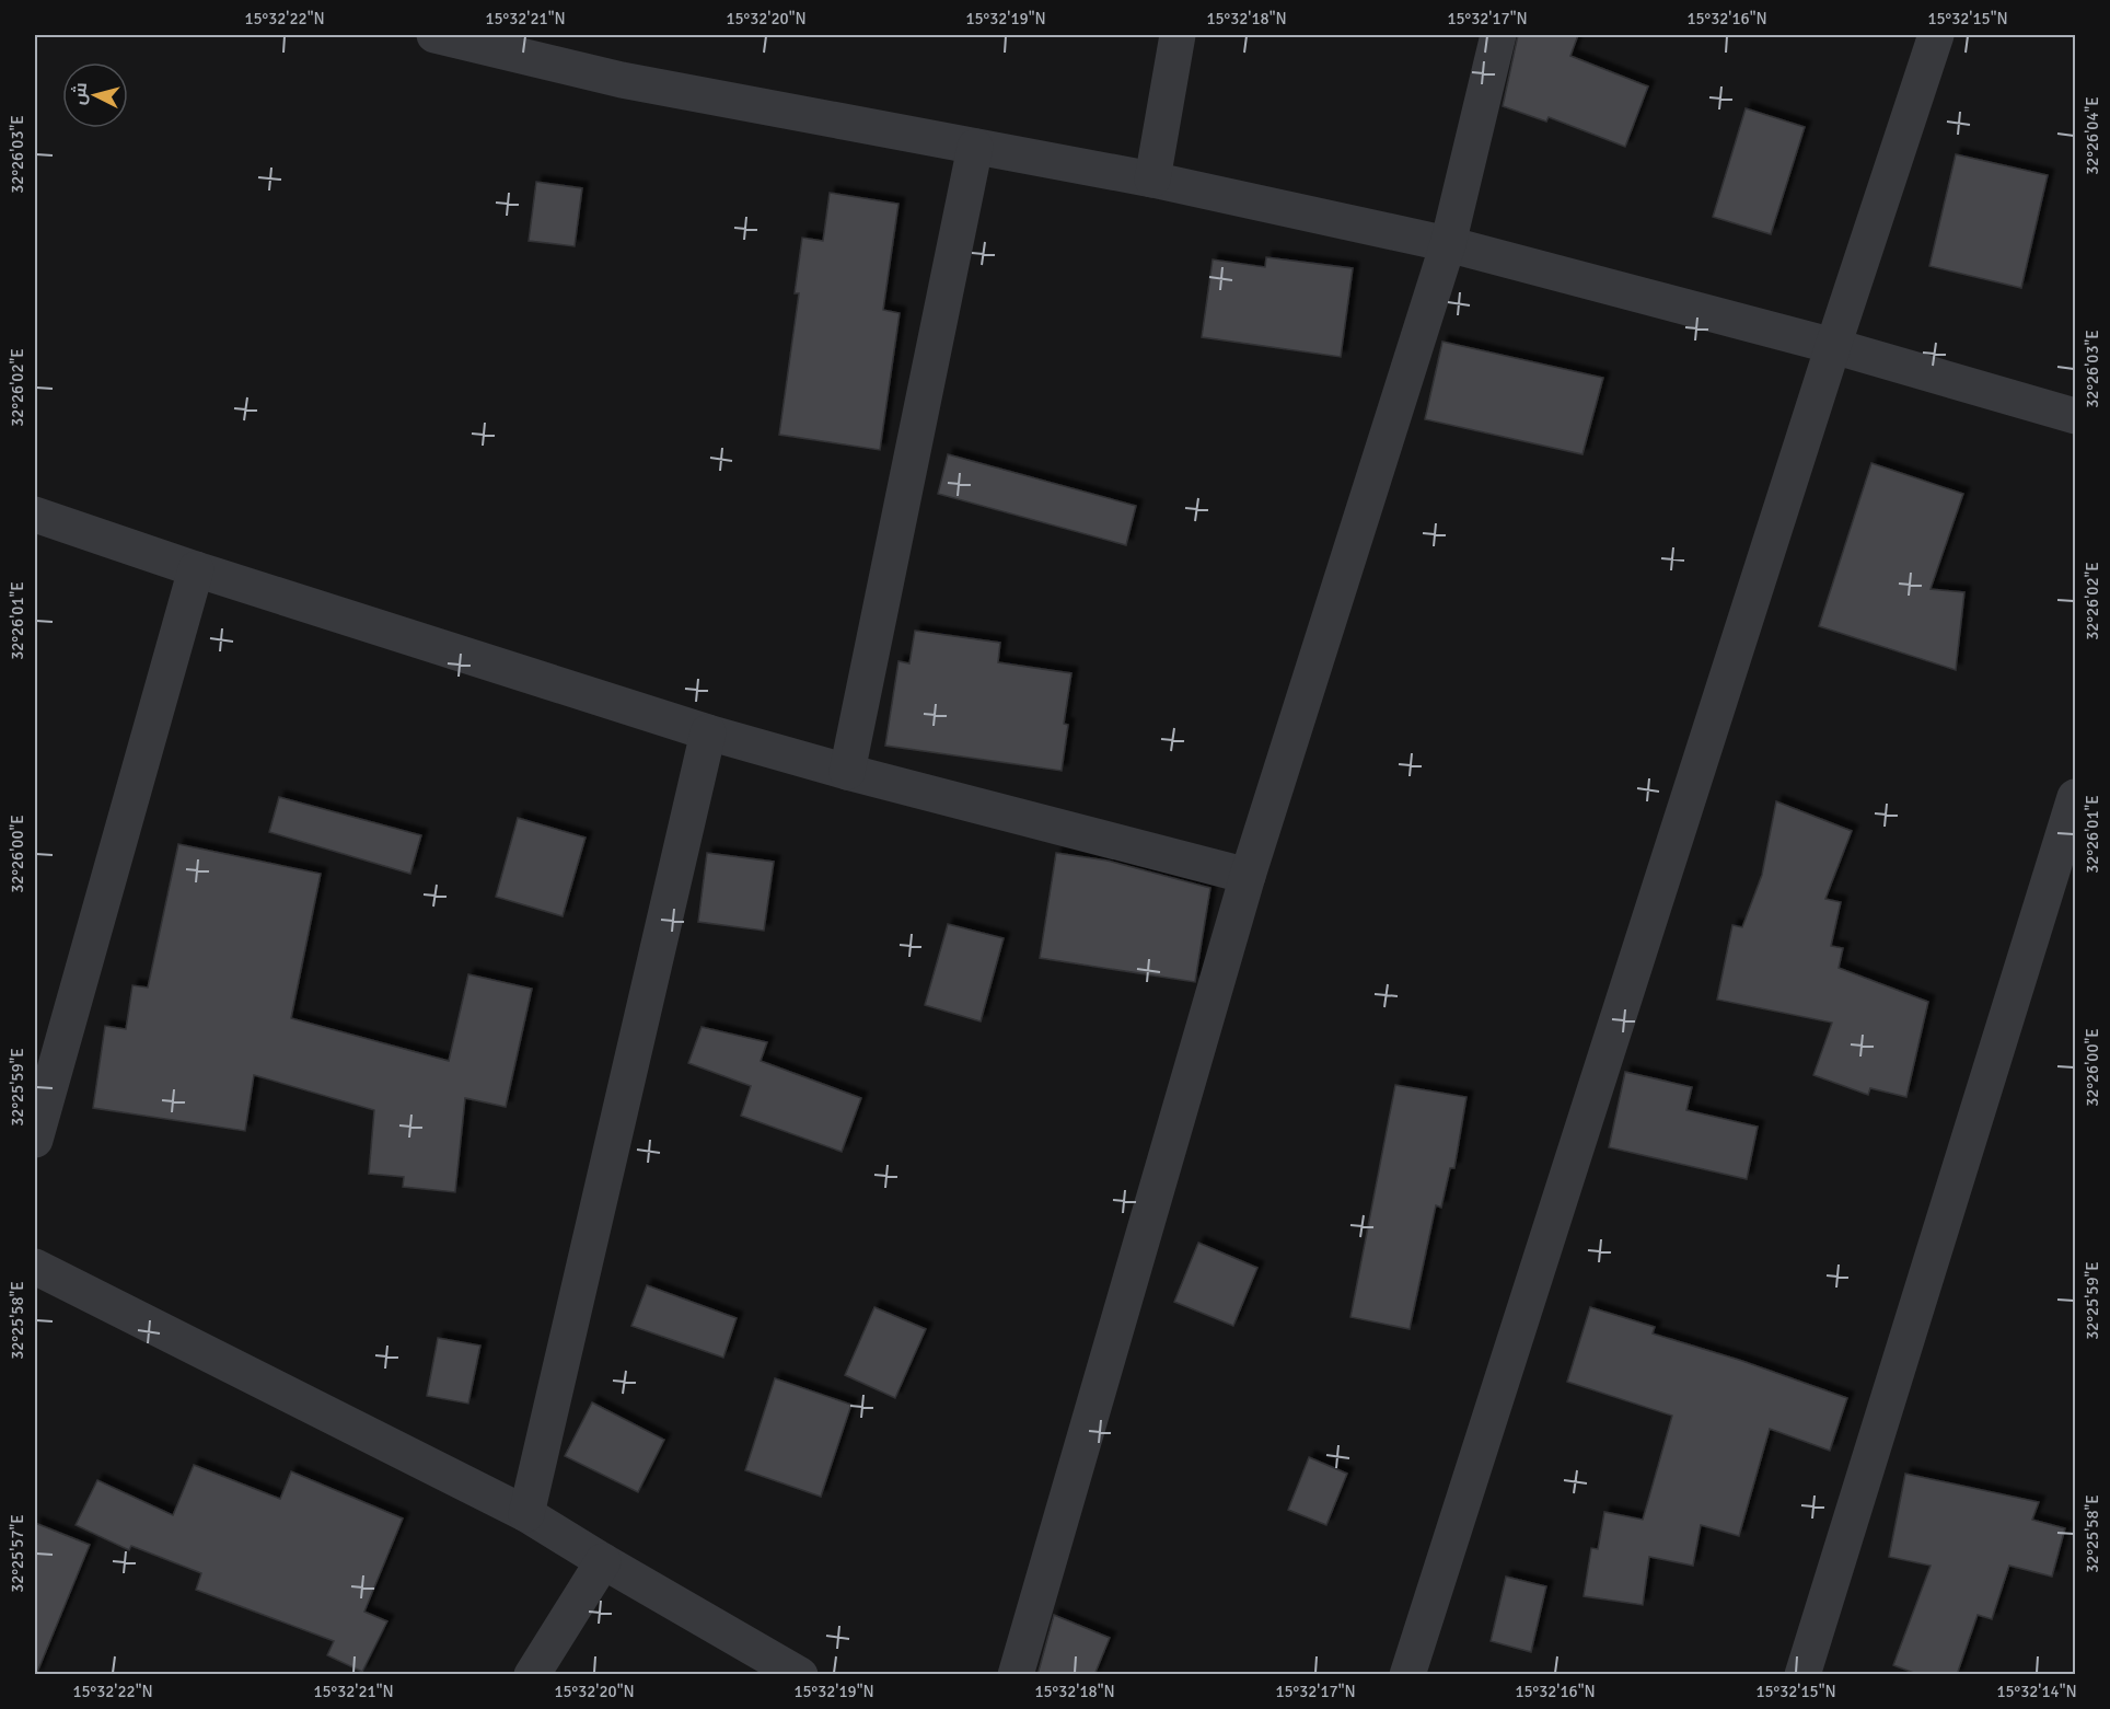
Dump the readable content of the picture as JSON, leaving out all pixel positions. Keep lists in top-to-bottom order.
{
  "north": "left",
  "coordinates": [
    "15°32'22\"N",
    "15°32'21\"N",
    "15°32'20\"N",
    "15°32'19\"N",
    "15°32'18\"N",
    "15°32'17\"N",
    "15°32'16\"N",
    "15°32'15\"N",
    "32°26'04\"E",
    "32°26'03\"E",
    "32°26'02\"E",
    "32°26'01\"E",
    "32°26'00\"E",
    "32°25'59\"E",
    "32°25'58\"E",
    "32°25'57\"E",
    "15°32'14\"N"
  ]
}
